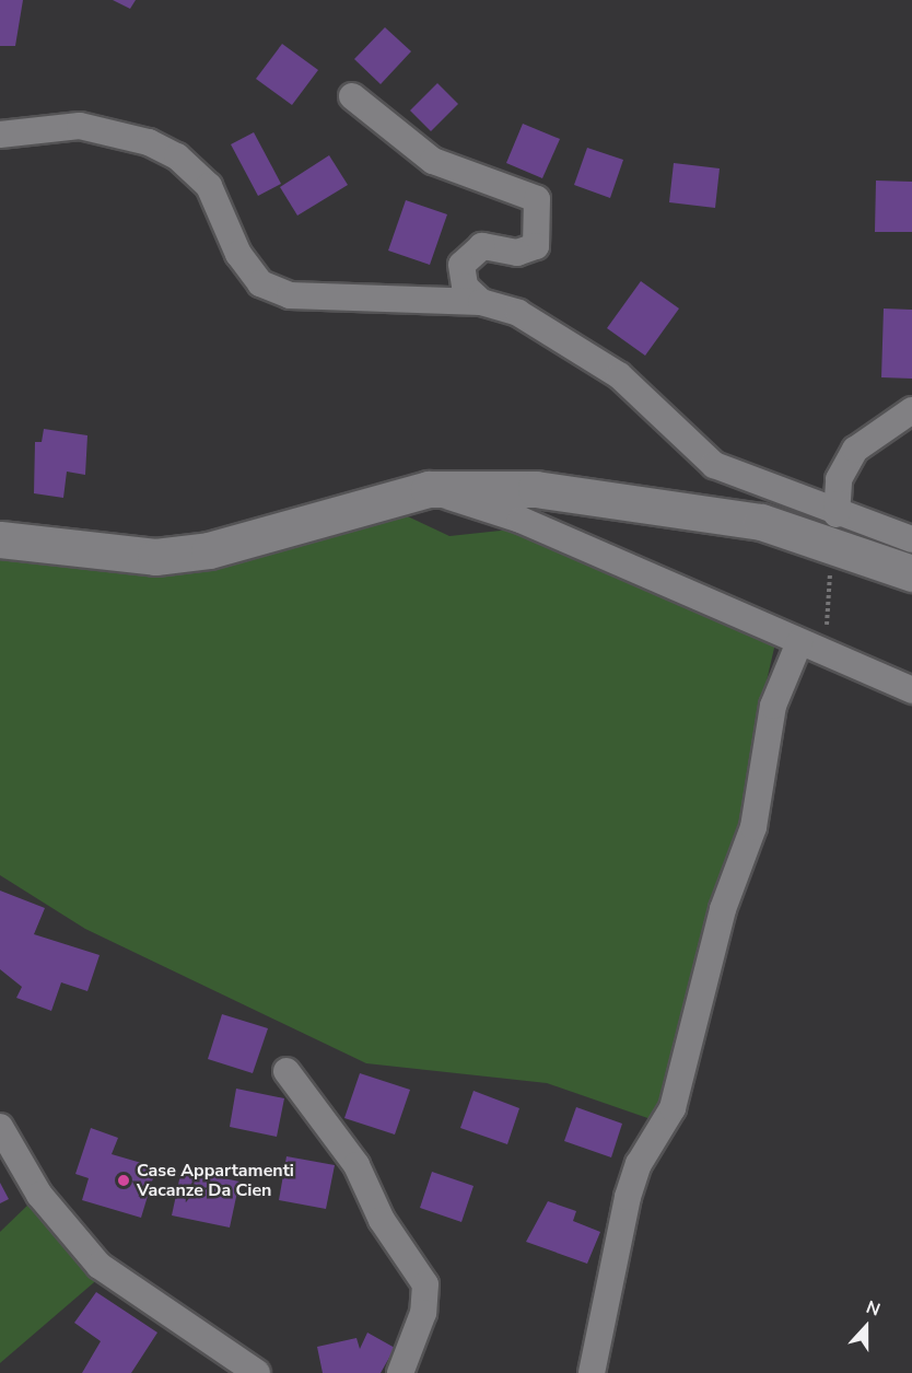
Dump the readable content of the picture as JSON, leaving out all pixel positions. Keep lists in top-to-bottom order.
{
  "places": ["Case Appartamenti Vacanze Da Cien"],
  "north": "top"
}
